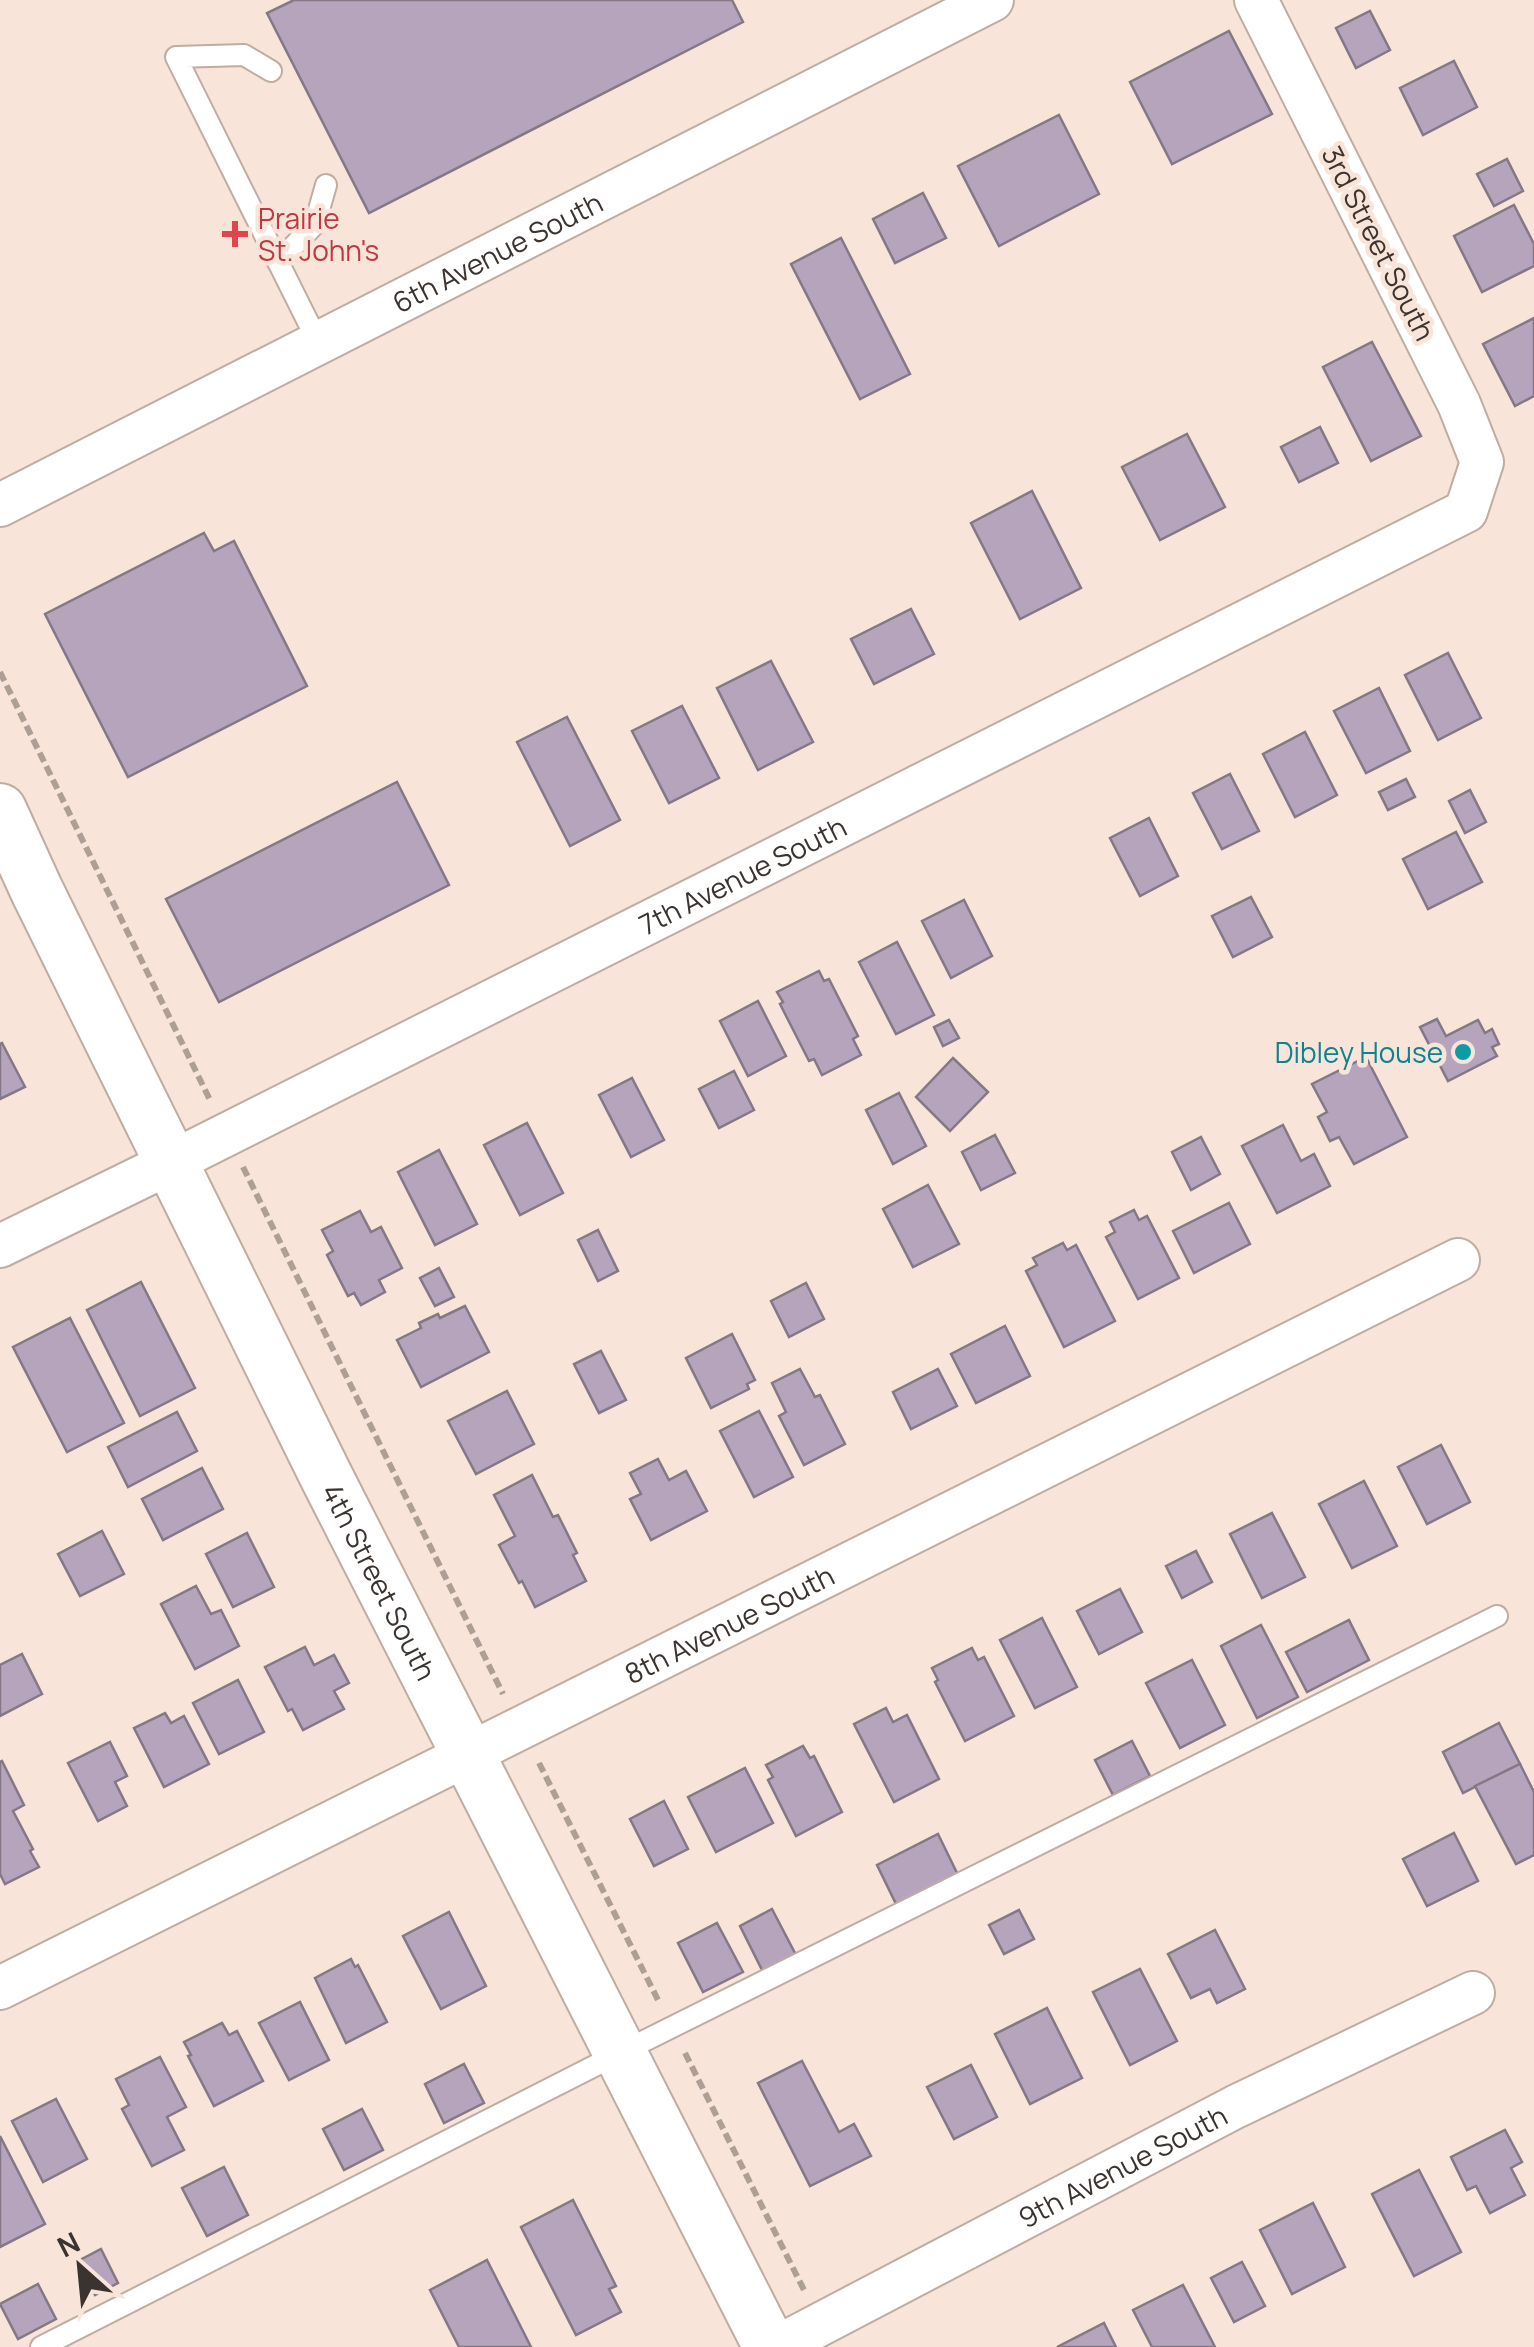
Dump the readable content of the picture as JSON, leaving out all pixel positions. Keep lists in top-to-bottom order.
{
  "streets": {
    "street": [
      "3rd Street South",
      "6th Avenue South",
      "7th Avenue South",
      "4th Street South",
      "8th Avenue South",
      "9th Avenue South"
    ]
  },
  "crossings": [
    ["3rd Street South", "7th Avenue South"],
    ["7th Avenue South", "4th Street South"],
    ["4th Street South", "8th Avenue South"],
    ["4th Street South", "9th Avenue South"]
  ],
  "places": {
    "health": ["Prairie St. John's"],
    "other": ["Dibley House"]
  },
  "north": "top left"
}
